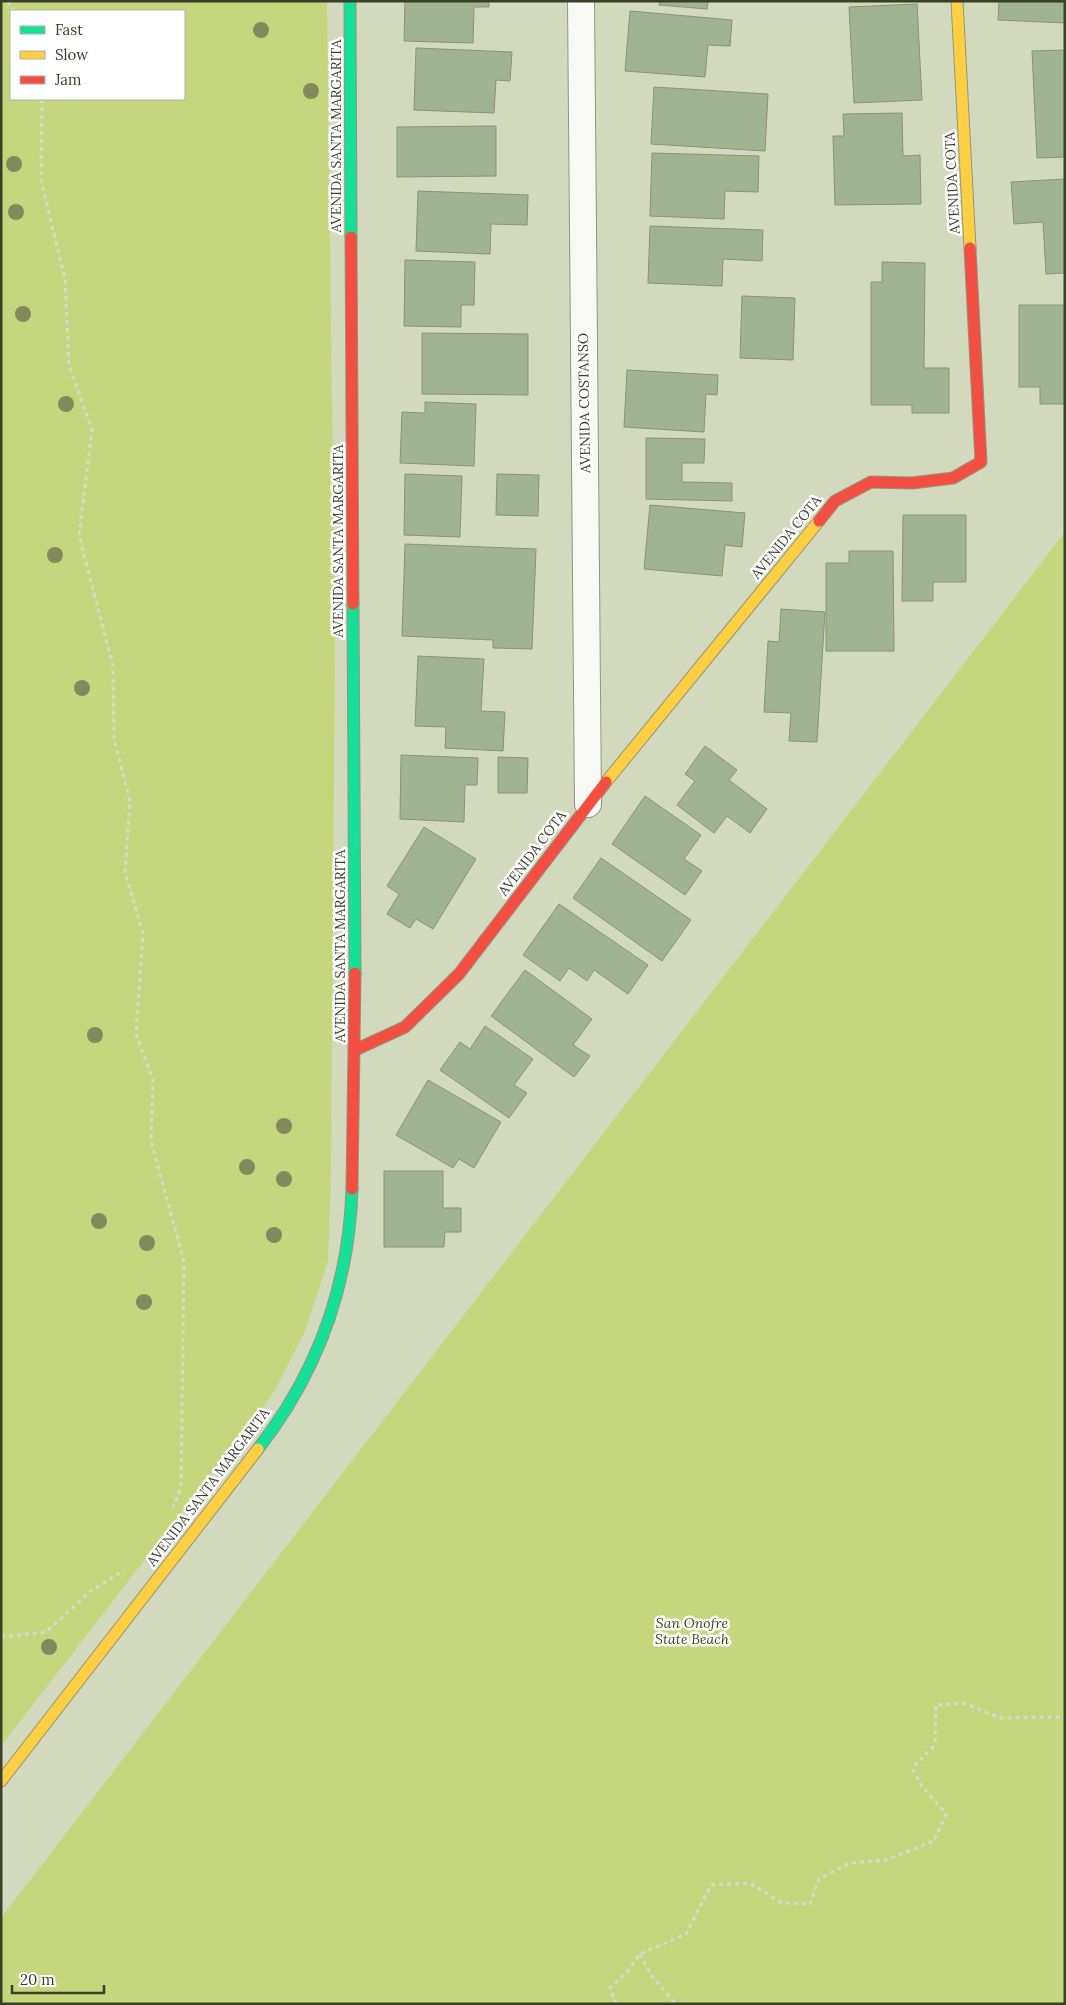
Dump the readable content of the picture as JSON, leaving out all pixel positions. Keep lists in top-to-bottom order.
{
  "streets": {
    "street": ["AVENIDA SANTA MARGARITA", "AVENIDA COTA", "AVENIDA COSTANSO"]
  },
  "crossings": [
    ["AVENIDA SANTA MARGARITA", "AVENIDA COTA"],
    ["AVENIDA COTA", "AVENIDA COSTANSO"]
  ],
  "parks": ["San Onofre State Beach"],
  "legend": ["Fast", "Slow", "Jam"],
  "scale_bar": "20 m"
}
